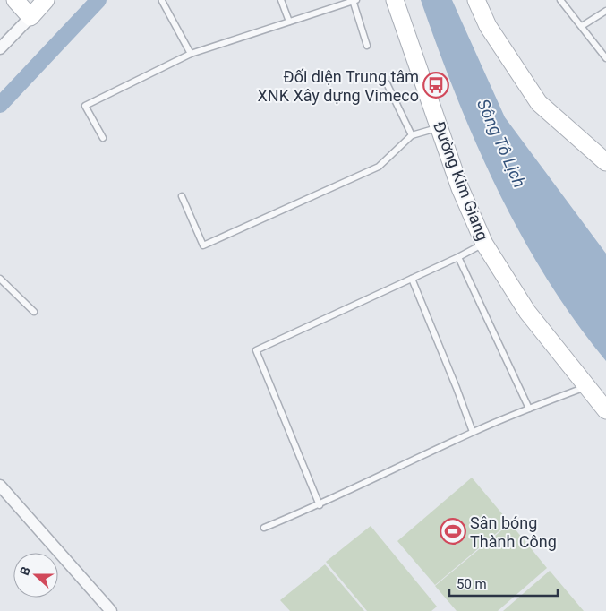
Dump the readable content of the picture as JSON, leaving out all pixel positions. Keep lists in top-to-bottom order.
{
  "streets": {
    "main road": ["Đường Kim Giang"]
  },
  "water": ["Sông Tô Lịch"],
  "places": {
    "bus stop": ["Đối diện Trung tâm XNK Xây dựng Vimeco"],
    "sports": ["Sân bóng Thành Công"]
  },
  "scale_bar": "50 m",
  "north": "left"
}
